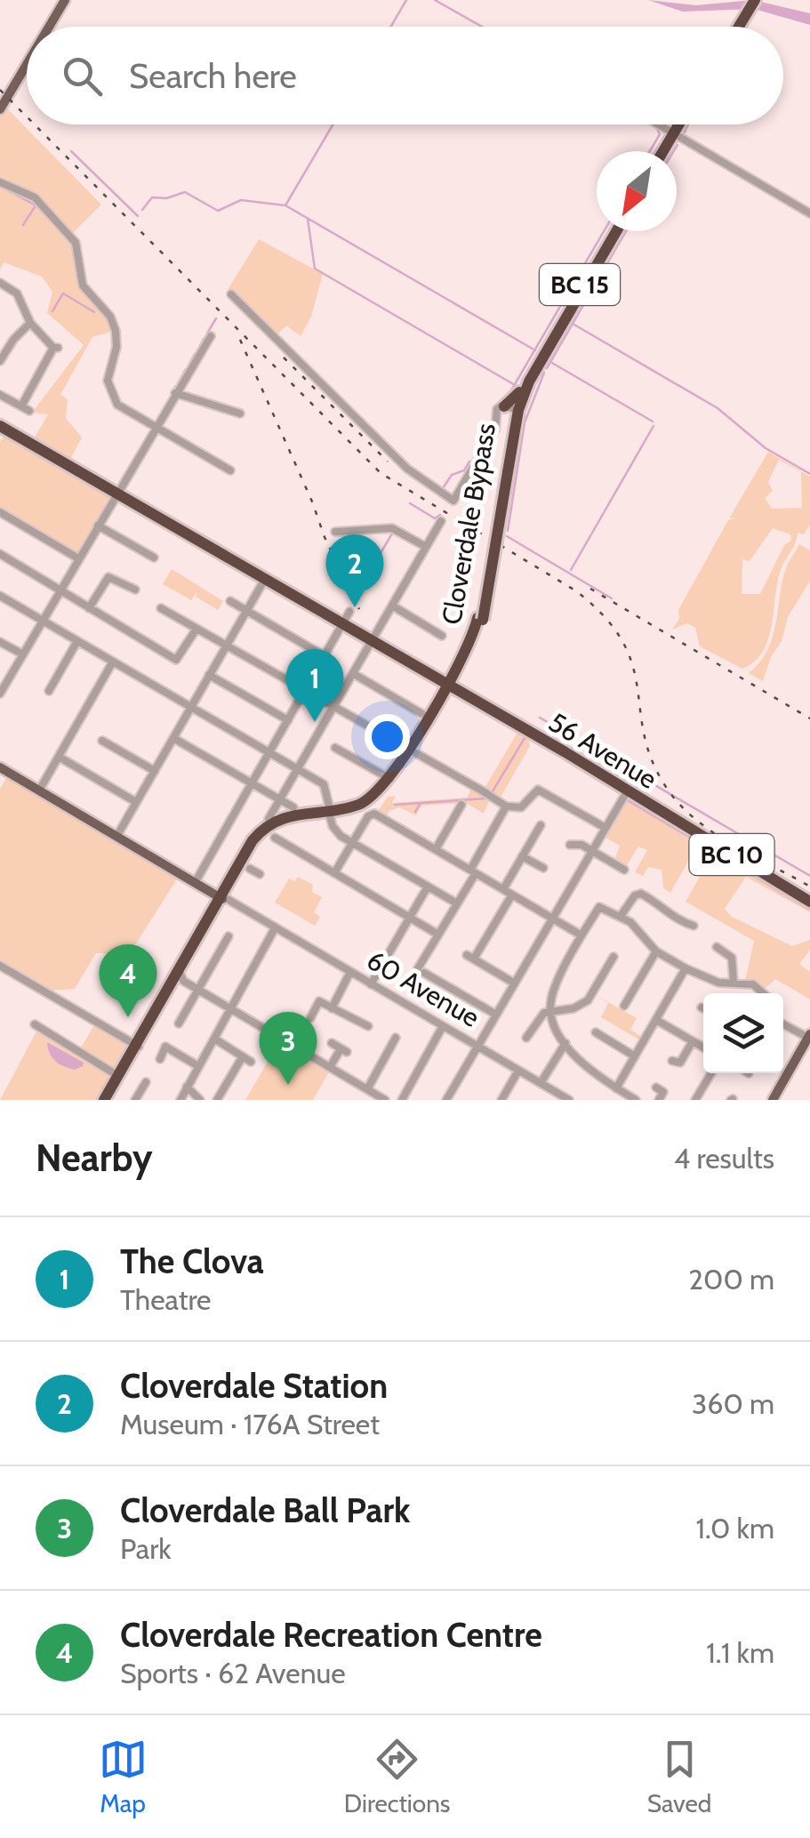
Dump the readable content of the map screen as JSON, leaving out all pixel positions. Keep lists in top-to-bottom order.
{
  "streets": {
    "highway": [
      "BC 15",
      "Cloverdale Bypass",
      "56 Avenue",
      "BC 10"
    ],
    "main road": ["60 Avenue"]
  },
  "crossings": [
    ["BC 15", "Cloverdale Bypass"],
    ["BC 15", "60 Avenue"],
    ["Cloverdale Bypass", "56 Avenue"],
    ["Cloverdale Bypass", "60 Avenue"]
  ],
  "north": "bottom left",
  "page": {
    "search": "Search here",
    "pins": [
      "2",
      "1",
      "4",
      "3"
    ],
    "heading": ["Nearby", "4 results"],
    "list": [
      {
        "mark": "1",
        "name": "The Clova",
        "note": "Theatre",
        "value": "200 m"
      },
      {
        "mark": "2",
        "name": "Cloverdale Station",
        "note": "Museum · 176A Street",
        "value": "360 m"
      },
      {
        "mark": "3",
        "name": "Cloverdale Ball Park",
        "note": "Park",
        "value": "1.0 km"
      },
      {
        "mark": "4",
        "name": "Cloverdale Recreation Centre",
        "note": "Sports · 62 Avenue",
        "value": "1.1 km"
      }
    ],
    "nav": ["Map", "Directions", "Saved"]
  }
}
